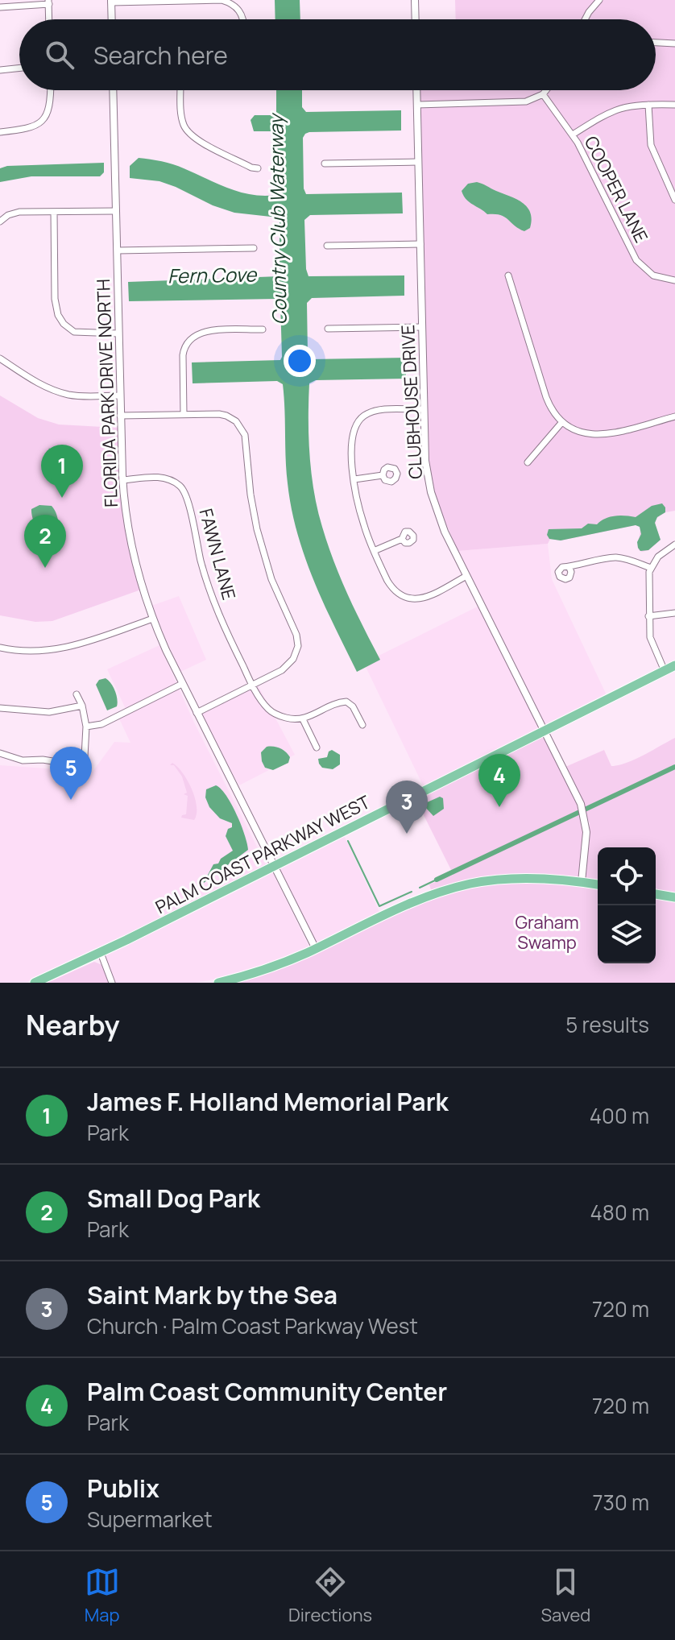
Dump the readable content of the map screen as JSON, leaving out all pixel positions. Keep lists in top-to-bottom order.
{
  "streets": {
    "main road": ["PALM COAST PARKWAY WEST"],
    "street": [
      "COOPER LANE",
      "FLORIDA PARK DRIVE NORTH",
      "CLUBHOUSE DRIVE",
      "FAWN LANE"
    ]
  },
  "crossings": [
    ["FLORIDA PARK DRIVE NORTH", "FAWN LANE"],
    ["FLORIDA PARK DRIVE NORTH", "PALM COAST PARKWAY WEST"],
    ["CLUBHOUSE DRIVE", "PALM COAST PARKWAY WEST"]
  ],
  "water": ["Country Club Waterway", "Fern Cove"],
  "parks": ["Graham Swamp"],
  "page": {
    "search": "Search here",
    "pins": [
      "1",
      "2",
      "5",
      "4",
      "3"
    ],
    "heading": ["Nearby", "5 results"],
    "list": [
      {
        "mark": "1",
        "name": "James F. Holland Memorial Park",
        "note": "Park",
        "value": "400 m"
      },
      {
        "mark": "2",
        "name": "Small Dog Park",
        "note": "Park",
        "value": "480 m"
      },
      {
        "mark": "3",
        "name": "Saint Mark by the Sea",
        "note": "Church · Palm Coast Parkway West",
        "value": "720 m"
      },
      {
        "mark": "4",
        "name": "Palm Coast Community Center",
        "note": "Park",
        "value": "720 m"
      },
      {
        "mark": "5",
        "name": "Publix",
        "note": "Supermarket",
        "value": "730 m"
      }
    ],
    "nav": ["Map", "Directions", "Saved"]
  }
}
